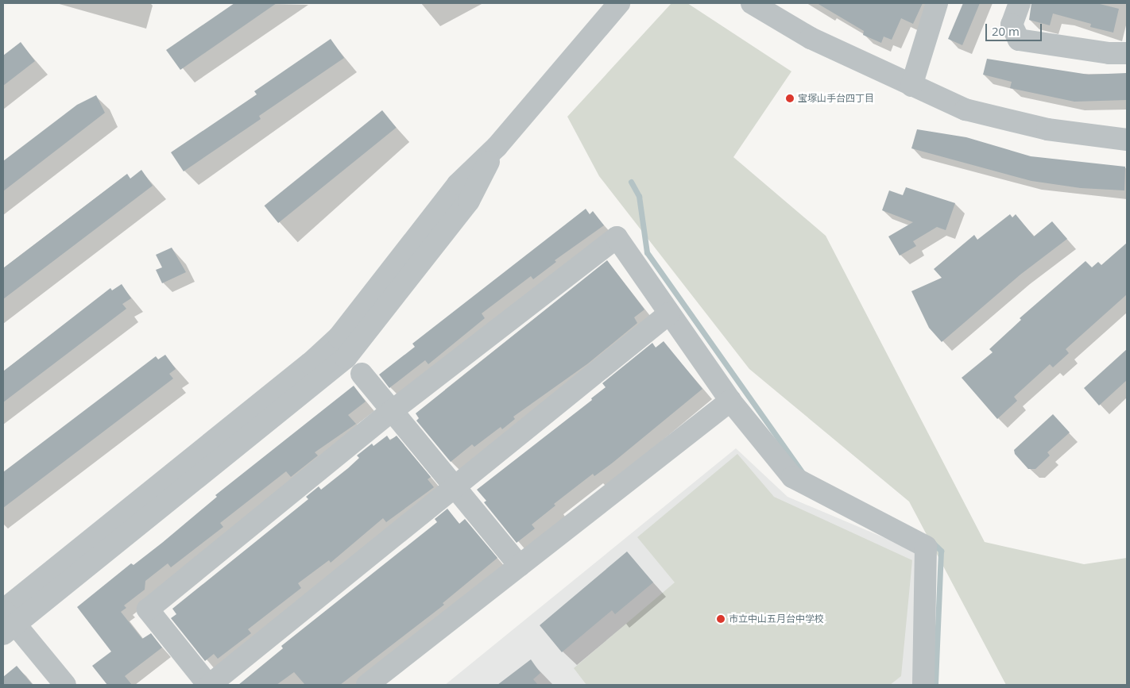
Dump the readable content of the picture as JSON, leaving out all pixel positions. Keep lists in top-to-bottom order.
{
  "places": ["宝塚山手台四丁目", "市立中山五月台中学校"],
  "scale_bar": "20 m"
}
